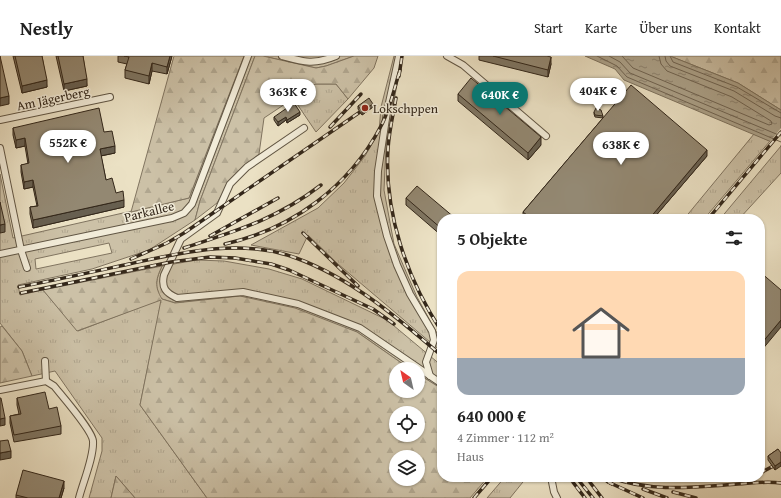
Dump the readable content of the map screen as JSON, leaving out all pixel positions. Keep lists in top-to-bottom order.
{
  "streets": {
    "street": ["Am Jägerberg", "Parkallee"]
  },
  "places": ["Lokschppen"],
  "north": "top left",
  "page": {
    "header": "Nestly",
    "nav": [
      "Start",
      "Karte",
      "Über uns",
      "Kontakt"
    ],
    "price": [
      "404K €",
      "363K €",
      "640K €",
      "552K €",
      "638K €"
    ],
    "heading": "5 Objekte",
    "list": [
      {
        "name": "640 000 €",
        "note": "4 Zimmer · 112 m² · Haus"
      }
    ]
  }
}
